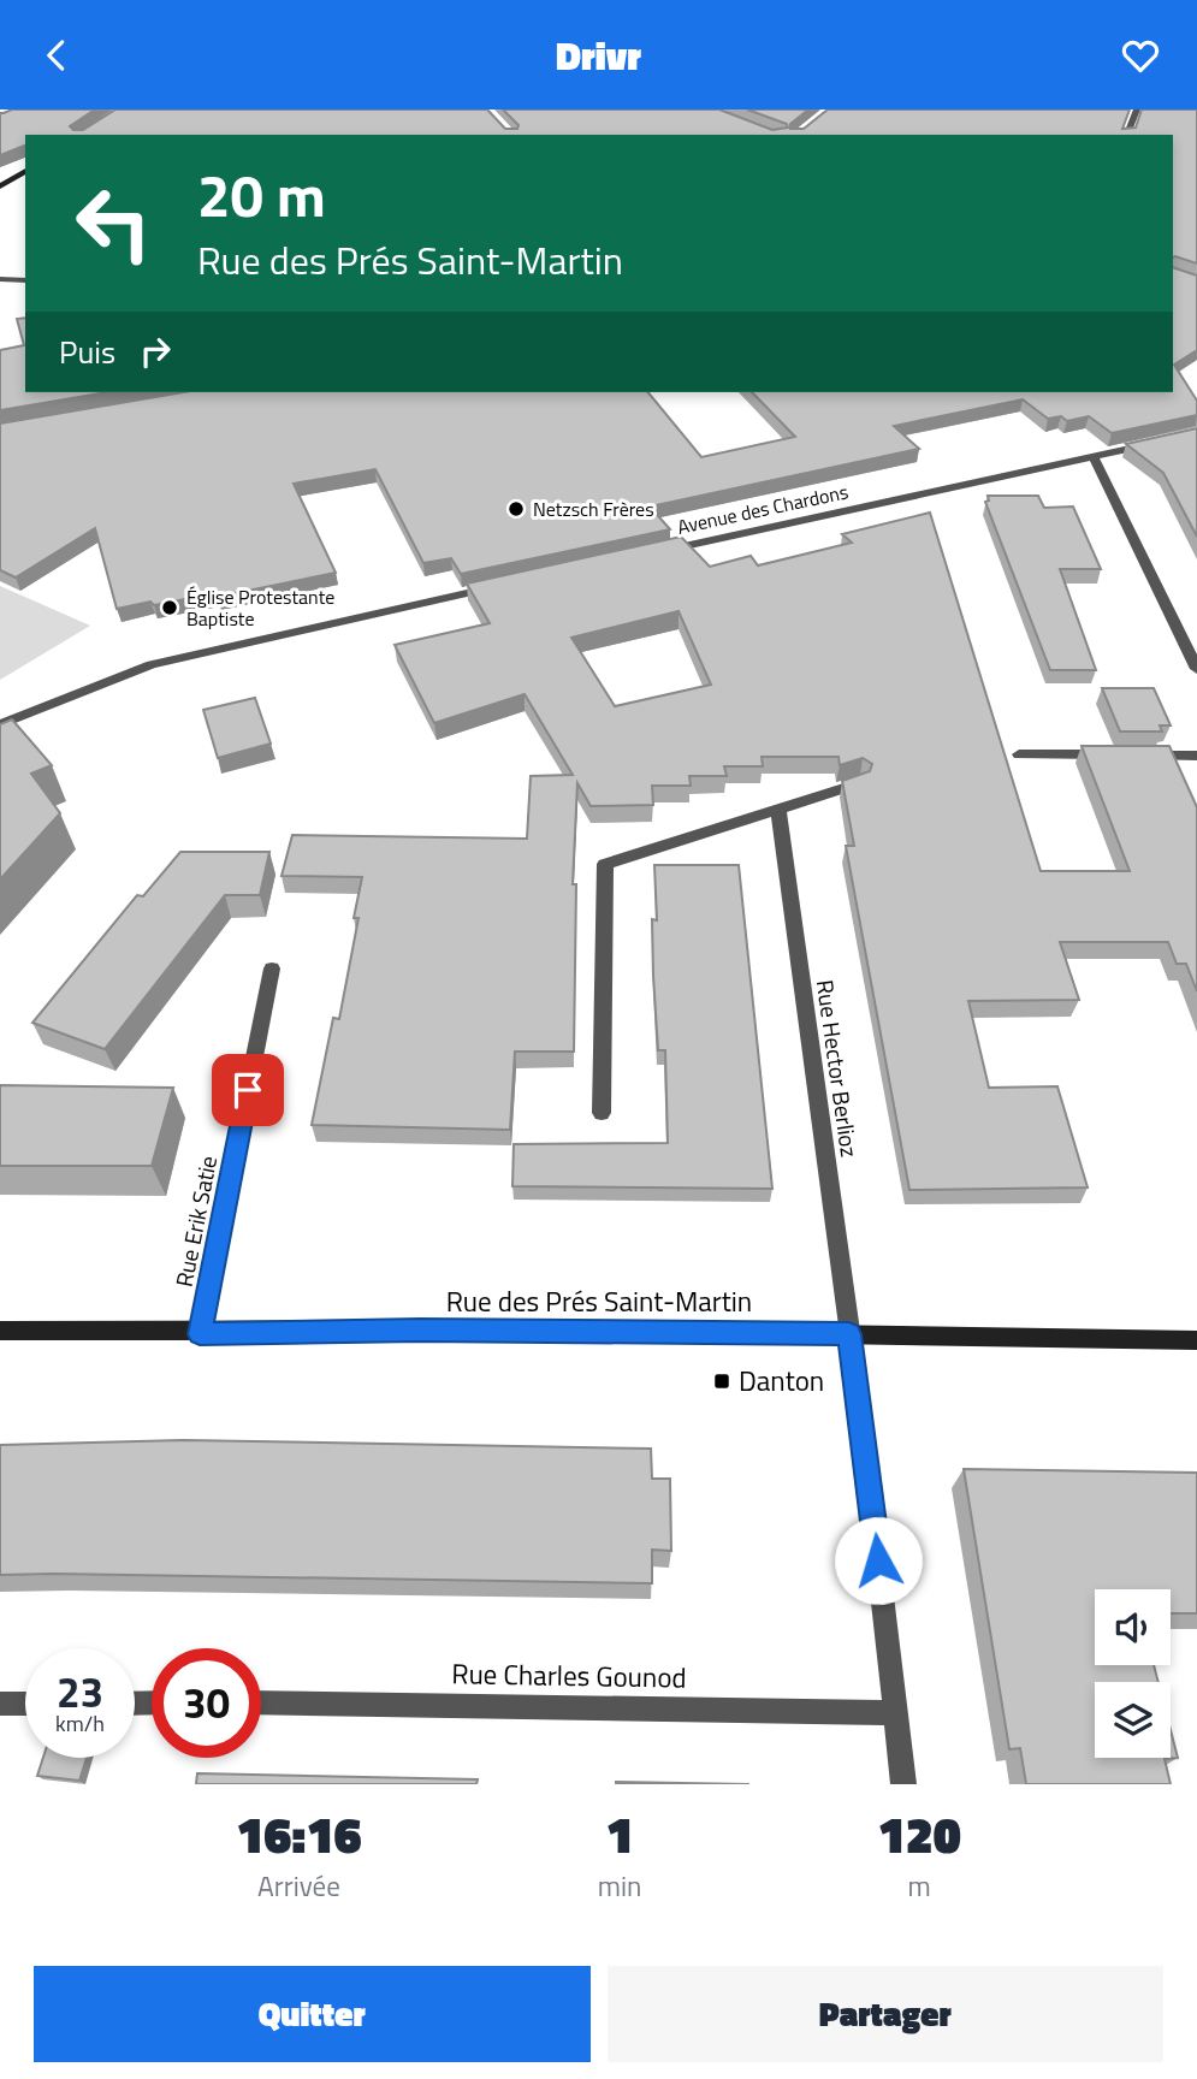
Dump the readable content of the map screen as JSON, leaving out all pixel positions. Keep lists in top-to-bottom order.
{
  "streets": {
    "street": [
      "Avenue des Chardons",
      "Rue Hector Berlioz",
      "Rue Erik Satie",
      "Rue des Prés Saint-Martin",
      "Rue Charles Gounod"
    ]
  },
  "crossings": [
    ["Rue Hector Berlioz", "Rue des Prés Saint-Martin"],
    ["Rue Hector Berlioz", "Rue Charles Gounod"],
    ["Rue Erik Satie", "Rue des Prés Saint-Martin"]
  ],
  "places": {
    "other": ["Netzsch Frères", "Église Protestante Baptiste"],
    "transit": ["Danton"]
  },
  "page": {
    "header": "Drivr",
    "turn": ["20 m", "Rue des Prés Saint-Martin"],
    "then": "Puis",
    "speed": "23 km/h",
    "limit": "30",
    "eta": [
      "16:16",
      "Arrivée",
      "1",
      "min",
      "120",
      "m"
    ],
    "buttons": ["Quitter", "Partager"]
  }
}
